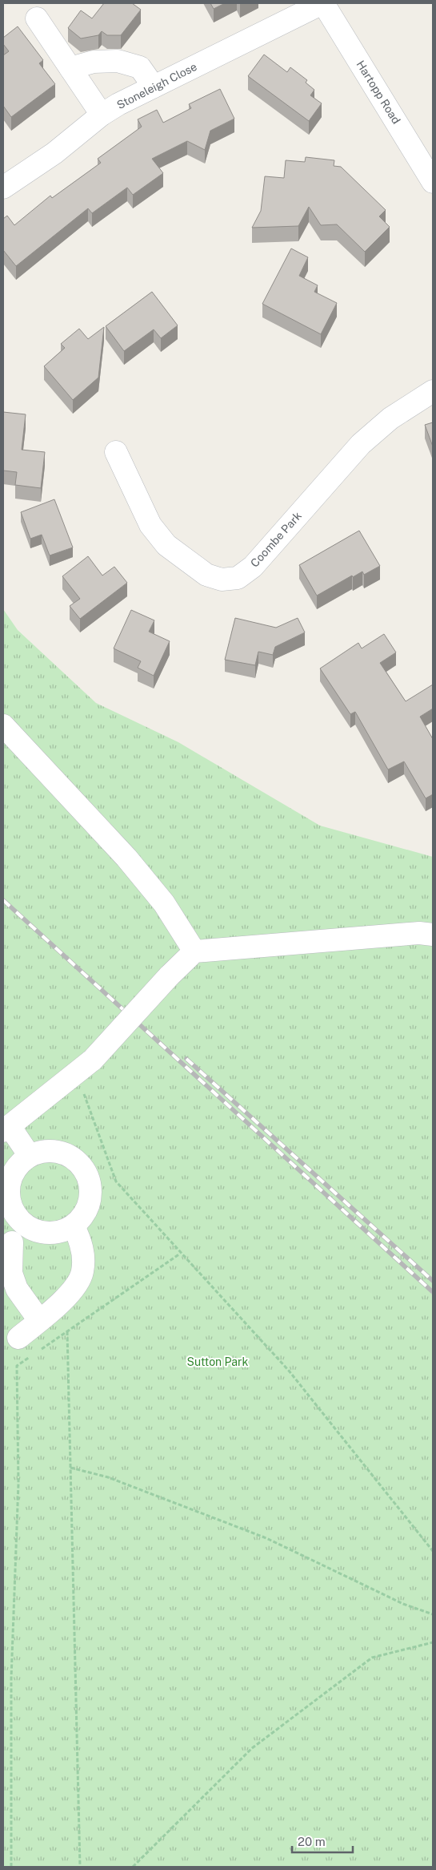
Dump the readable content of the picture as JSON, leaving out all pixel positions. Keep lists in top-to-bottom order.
{
  "streets": {
    "street": ["Stoneleigh Close", "Hartopp Road", "Coombe Park"]
  },
  "crossings": [
    ["Stoneleigh Close", "Hartopp Road"]
  ],
  "parks": ["Sutton Park"],
  "scale_bar": "20 m"
}
